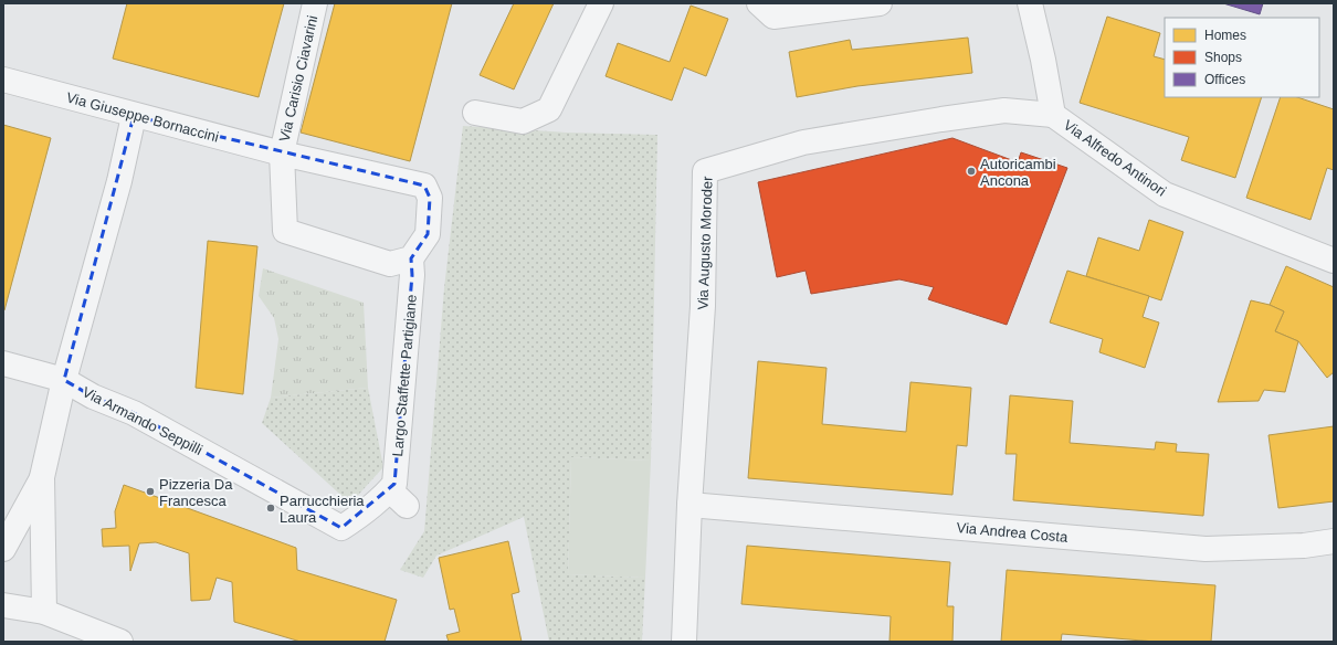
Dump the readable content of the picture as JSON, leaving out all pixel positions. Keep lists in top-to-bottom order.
{
  "streets": {
    "street": [
      "Via Carisio Ciavarini",
      "Via Giuseppe Bornaccini",
      "Via Alfredo Antinori",
      "Via Augusto Moroder",
      "Largo Staffette Partigiane",
      "Via Armando Seppilli",
      "Via Andrea Costa"
    ]
  },
  "crossings": [
    ["Via Carisio Ciavarini", "Via Giuseppe Bornaccini"],
    ["Via Giuseppe Bornaccini", "Largo Staffette Partigiane"],
    ["Via Giuseppe Bornaccini", "Via Armando Seppilli"],
    ["Via Alfredo Antinori", "Via Augusto Moroder"],
    ["Via Augusto Moroder", "Via Andrea Costa"],
    ["Largo Staffette Partigiane", "Via Armando Seppilli"]
  ],
  "places": ["Autoricambi Ancona", "Pizzeria Da Francesca", "Parrucchieria Laura"],
  "legend": ["Homes", "Shops", "Offices"]
}
